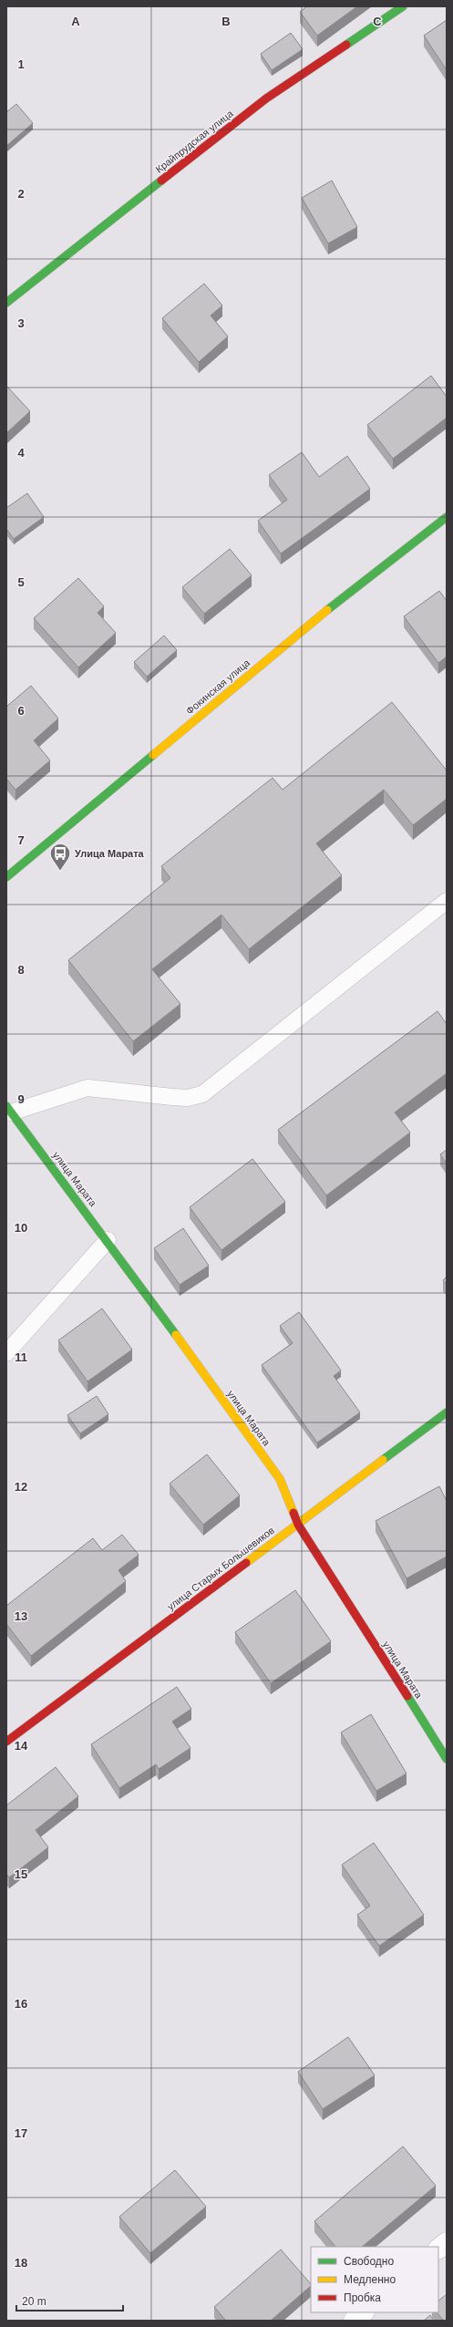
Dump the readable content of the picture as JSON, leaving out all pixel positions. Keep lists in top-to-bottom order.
{
  "streets": {
    "street": [
      "Крайпрудская улица",
      "Фокинская улица",
      "улица Марата",
      "улица Старых Большевиков"
    ]
  },
  "crossings": [
    ["улица Марата", "улица Старых Большевиков"]
  ],
  "places": {
    "bus stop": ["Улица Марата"]
  },
  "legend": ["Свободно", "Медленно", "Пробка"],
  "scale_bar": "20 m",
  "grid": {
    "columns": ["A", "B", "C"],
    "rows": [
      "1",
      "2",
      "3",
      "4",
      "5",
      "6",
      "7",
      "8",
      "9",
      "10",
      "11",
      "12",
      "13",
      "14",
      "15",
      "16",
      "17",
      "18"
    ]
  }
}
